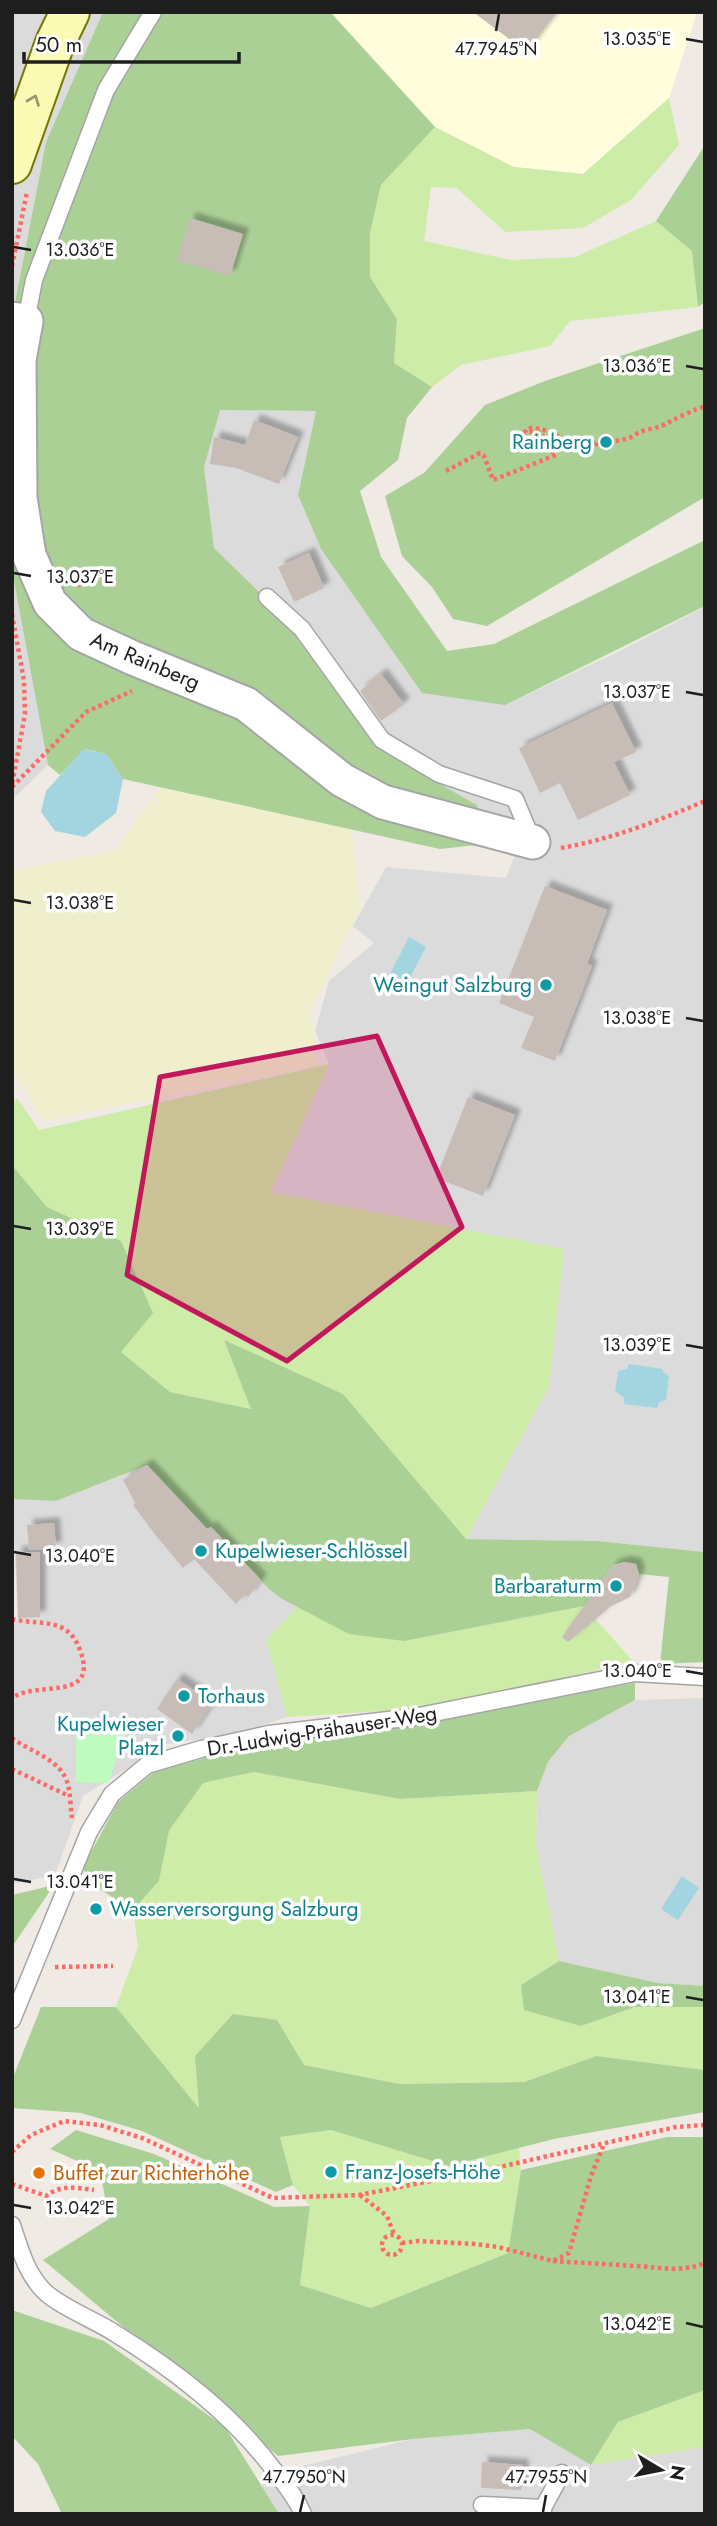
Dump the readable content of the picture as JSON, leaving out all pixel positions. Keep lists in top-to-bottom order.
{
  "streets": {
    "street": ["Am Rainberg"],
    "lane": ["Dr.-Ludwig-Prähauser-Weg"]
  },
  "places": [
    "Rainberg",
    "Weingut Salzburg",
    "Kupelwieser-Schlössel",
    "Barbaraturm",
    "Torhaus",
    "Kupelwieser Platzl",
    "Wasserversorgung Salzburg",
    "Franz-Josefs-Höhe",
    "Buffet zur Richterhöhe"
  ],
  "scale_bar": "50 m",
  "north": "right",
  "coordinates": [
    "13.035°E",
    "47.7945°N",
    "13.036°E",
    "13.037°E",
    "13.038°E",
    "13.039°E",
    "13.040°E",
    "13.041°E",
    "13.042°E",
    "47.7950°N",
    "47.7955°N"
  ]
}
